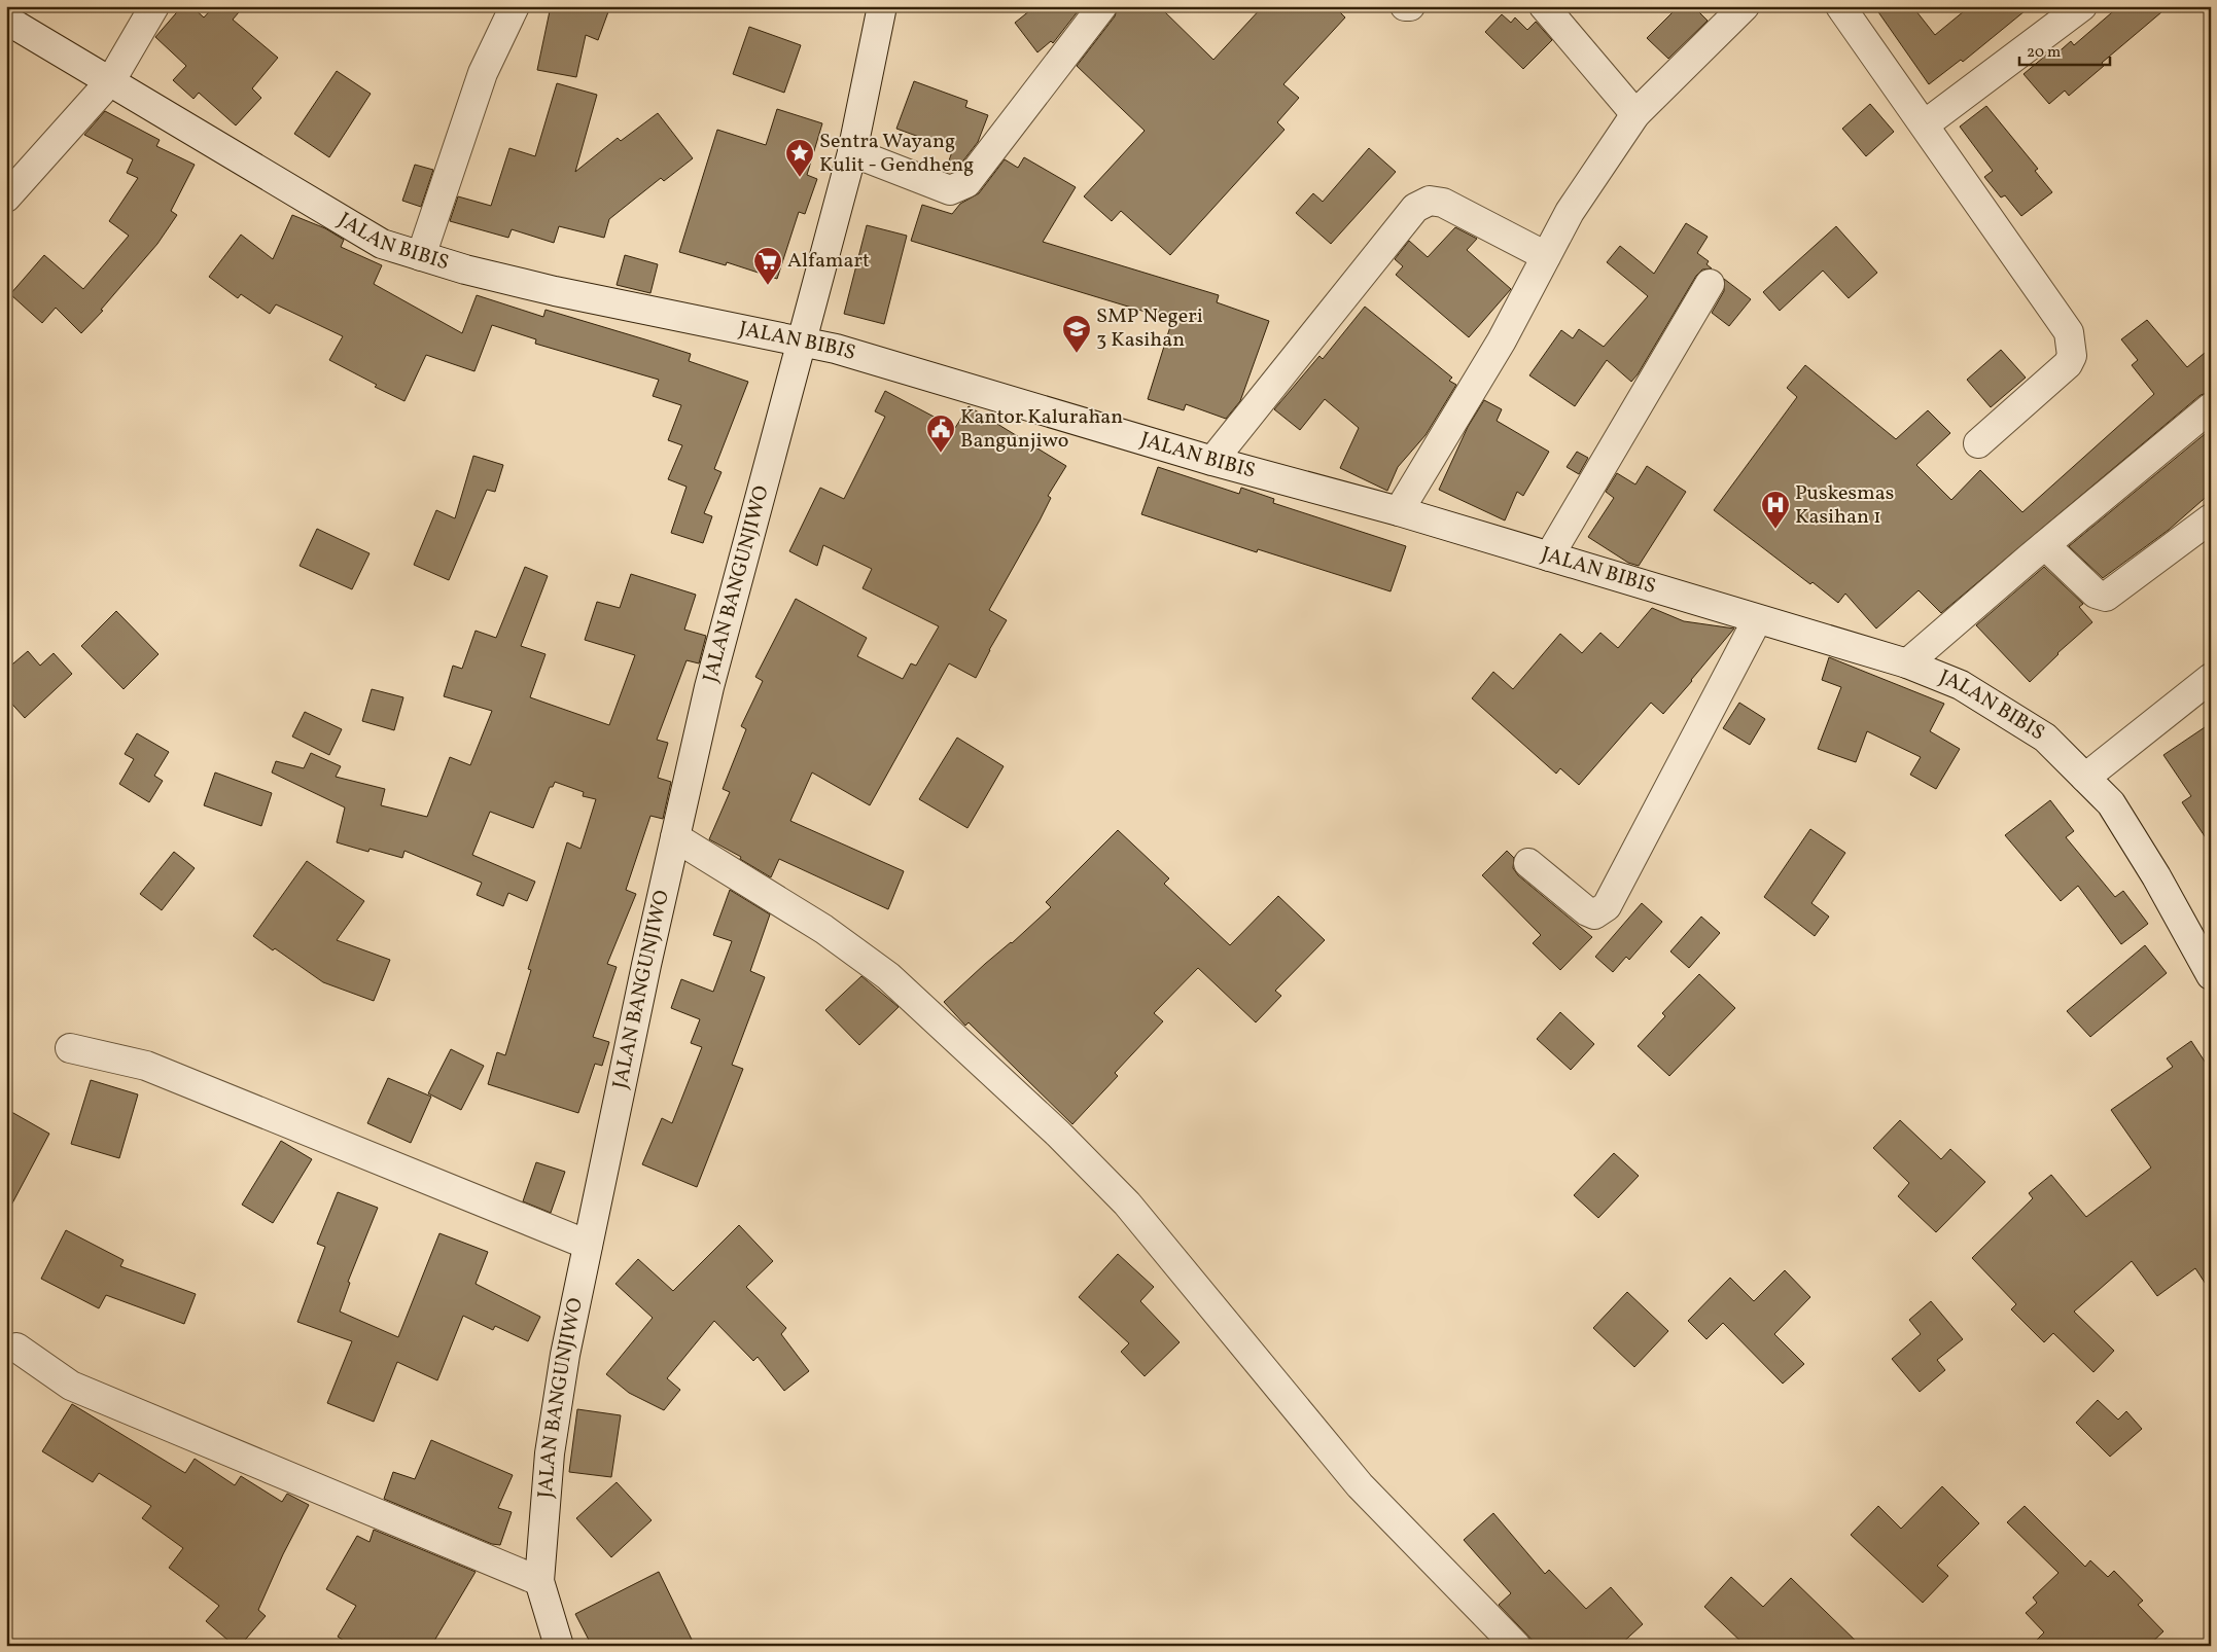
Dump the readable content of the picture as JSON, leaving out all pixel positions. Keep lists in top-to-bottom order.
{
  "streets": {
    "street": ["JALAN BIBIS", "JALAN BANGUNJIWO"]
  },
  "crossings": [
    ["JALAN BIBIS", "JALAN BANGUNJIWO"]
  ],
  "places": {
    "place": ["Sentra Wayang Kulit - Gendheng"],
    "supermarket": ["Alfamart"],
    "school or university": ["SMP Negeri 3 Kasihan"],
    "public building": ["Kantor Kalurahan Bangunjiwo"],
    "hospital": ["Puskesmas Kasihan 1"]
  },
  "scale_bar": "20 m"
}
